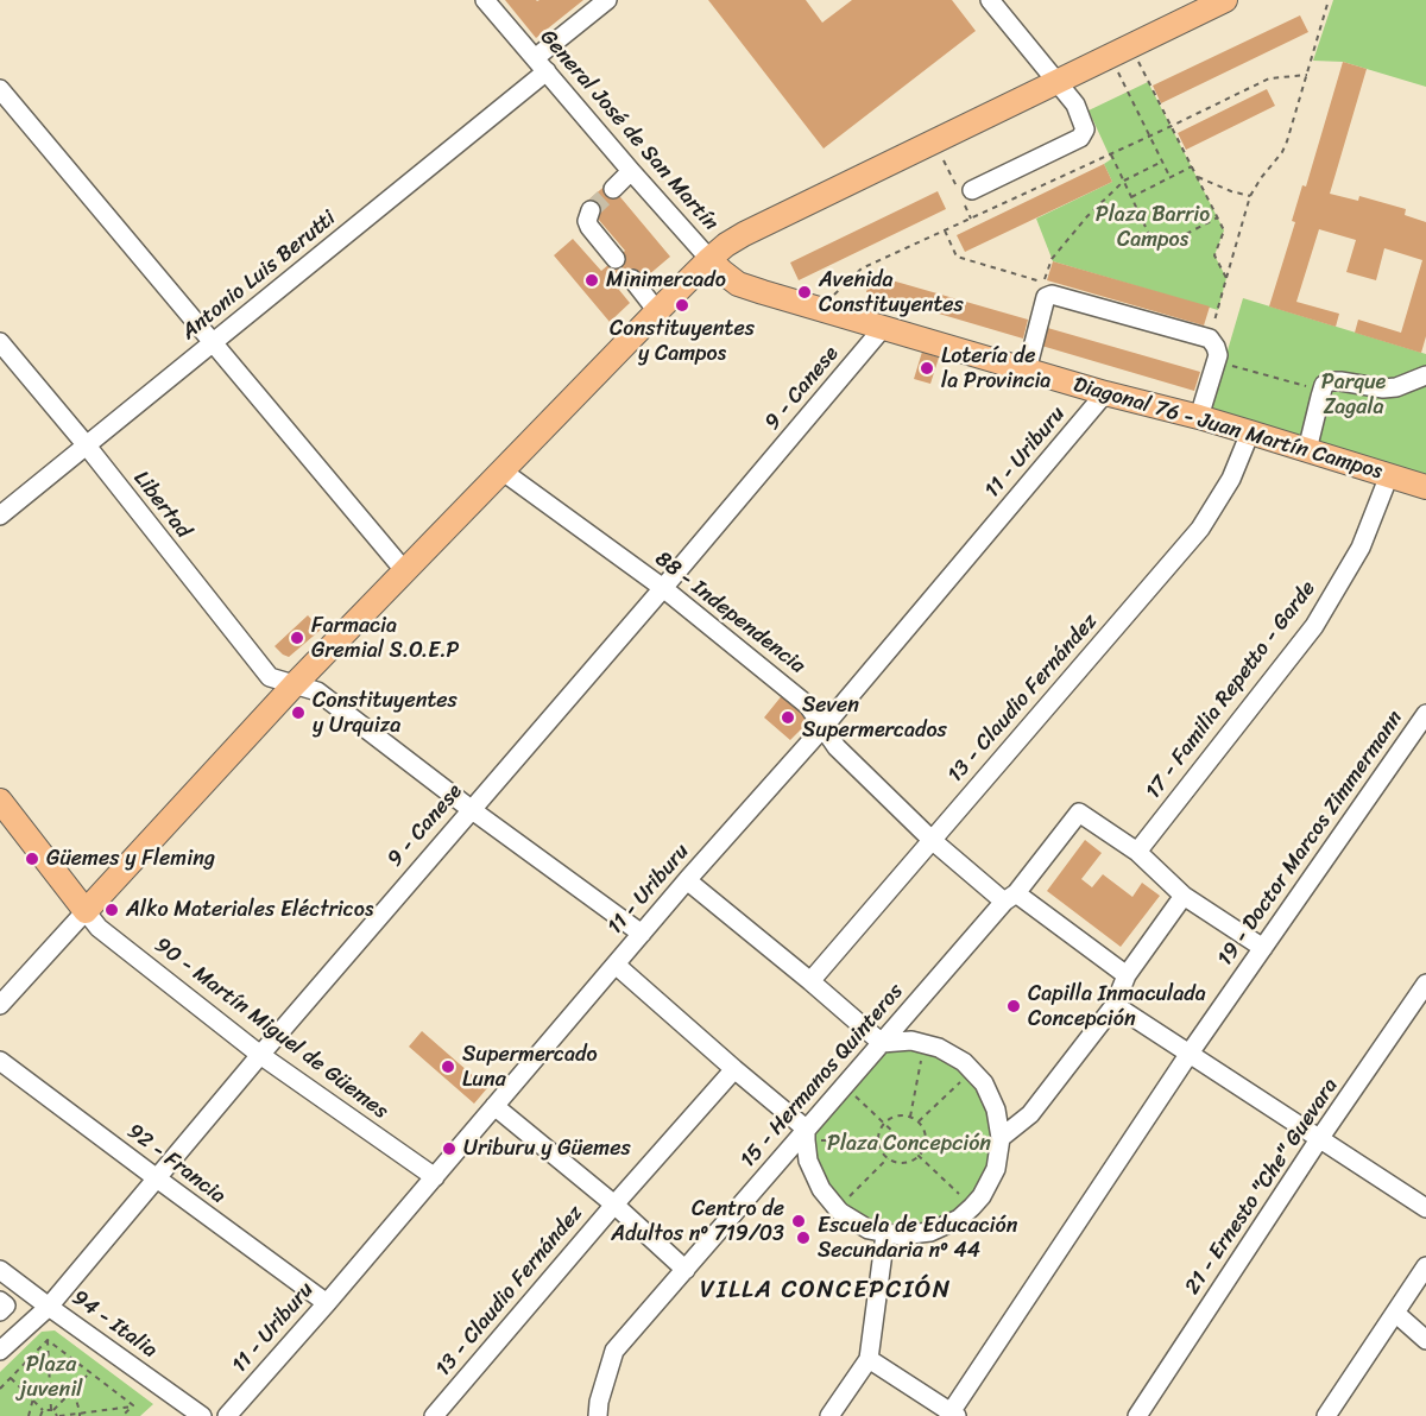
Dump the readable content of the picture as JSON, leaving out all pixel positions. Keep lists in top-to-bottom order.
{
  "streets": {
    "main road": ["Diagonal 76 - Juan Martín Campos"],
    "street": [
      "General José de San Martín",
      "Antonio Luis Berutti",
      "9 - Canese",
      "11 - Uriburu",
      "Libertad",
      "88 - Independencia",
      "17 - Familia Repetto - Garde",
      "13 - Claudio Fernández",
      "19 - Doctor Marcos Zimmermann",
      "90 - Martín Miguel de Güemes",
      "15 - Hermanos Quinteros",
      "92 - Francia",
      "21 - Ernesto \"Che\" Guevara",
      "94 - Italia"
    ]
  },
  "crossings": [
    ["General José de San Martín", "Antonio Luis Berutti"],
    ["General José de San Martín", "Diagonal 76 - Juan Martín Campos"],
    ["Antonio Luis Berutti", "Libertad"],
    ["9 - Canese", "Diagonal 76 - Juan Martín Campos"],
    ["9 - Canese", "Libertad"],
    ["9 - Canese", "88 - Independencia"],
    ["9 - Canese", "90 - Martín Miguel de Güemes"],
    ["9 - Canese", "92 - Francia"],
    ["9 - Canese", "94 - Italia"],
    ["Diagonal 76 - Juan Martín Campos", "11 - Uriburu"],
    ["Diagonal 76 - Juan Martín Campos", "17 - Familia Repetto - Garde"],
    ["Diagonal 76 - Juan Martín Campos", "13 - Claudio Fernández"],
    ["11 - Uriburu", "Libertad"],
    ["11 - Uriburu", "88 - Independencia"],
    ["11 - Uriburu", "90 - Martín Miguel de Güemes"],
    ["11 - Uriburu", "92 - Francia"],
    ["88 - Independencia", "13 - Claudio Fernández"],
    ["88 - Independencia", "15 - Hermanos Quinteros"],
    ["17 - Familia Repetto - Garde", "15 - Hermanos Quinteros"]
  ],
  "districts": ["VILLA CONCEPCIÓN"],
  "parks": [
    "Plaza Barrio Campos",
    "Parque Zagala",
    "Plaza Concepción",
    "Plaza juvenil"
  ],
  "places": [
    "Minimercado",
    "Avenida Constituyentes",
    "Constituyentes y Campos",
    "Lotería de la Provincia",
    "Farmacia Gremial S.O.E.P",
    "Constituyentes y Urquiza",
    "Seven Supermercados",
    "Güemes y Fleming",
    "Alko Materiales Eléctricos",
    "Capilla Inmaculada Concepción",
    "Supermercado Luna",
    "Uriburu y Güemes",
    "Centro de Adultos nº 719/03",
    "Escuela de Educación Secundaria nº 44"
  ]
}
